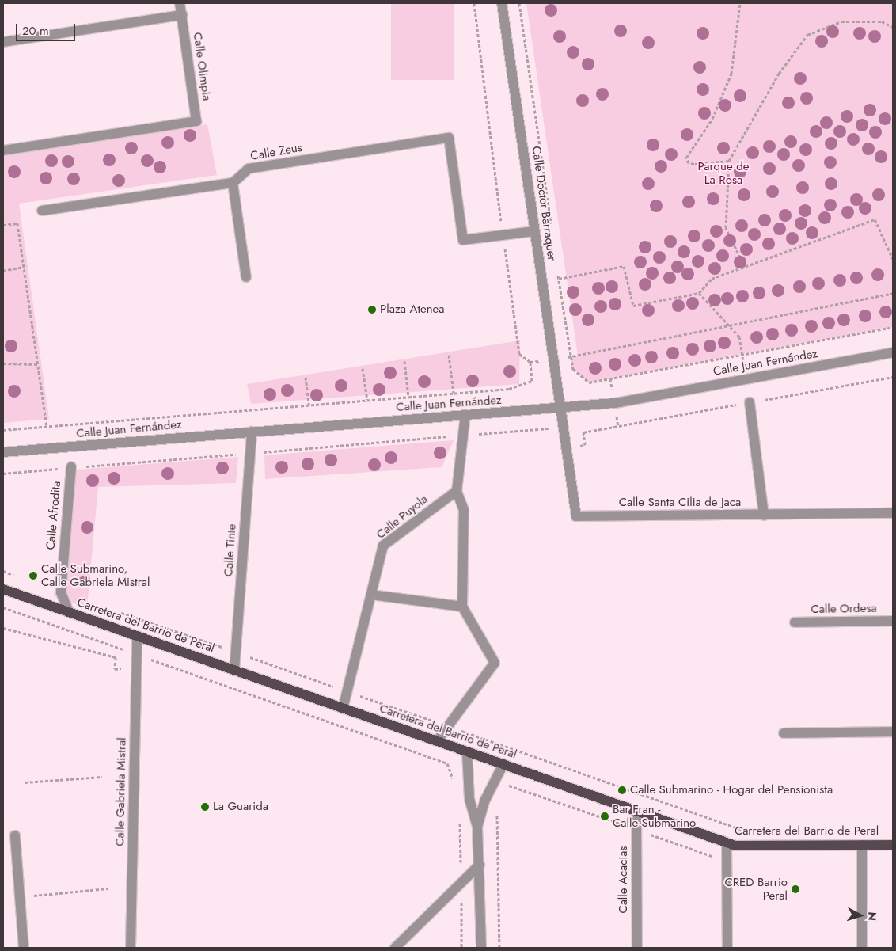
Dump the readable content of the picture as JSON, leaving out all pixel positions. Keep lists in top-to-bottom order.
{
  "streets": {
    "main road": ["Carretera del Barrio de Peral"],
    "street": [
      "Calle Olimpia",
      "Calle Zeus",
      "Calle Doctor Barraquer",
      "Calle Juan Fernández",
      "Calle Santa Cilia de Jaca",
      "Calle Afrodita",
      "Calle Puyola",
      "Calle Tinte",
      "Calle Ordesa",
      "Calle Gabriela Mistral",
      "Calle Acacias"
    ]
  },
  "crossings": [
    ["Calle Doctor Barraquer", "Calle Juan Fernández"],
    ["Calle Doctor Barraquer", "Calle Santa Cilia de Jaca"],
    ["Calle Juan Fernández", "Calle Santa Cilia de Jaca"],
    ["Calle Juan Fernández", "Calle Tinte"],
    ["Calle Afrodita", "Carretera del Barrio de Peral"],
    ["Calle Puyola", "Carretera del Barrio de Peral"],
    ["Calle Tinte", "Carretera del Barrio de Peral"],
    ["Carretera del Barrio de Peral", "Calle Gabriela Mistral"],
    ["Carretera del Barrio de Peral", "Calle Acacias"]
  ],
  "parks": ["Parque de La Rosa"],
  "places": [
    "Plaza Atenea",
    "Calle Submarino, Calle Gabriela Mistral",
    "Calle Submarino - Hogar del Pensionista",
    "La Guarida",
    "Bar Fran - Calle Submarino",
    "CRED Barrio Peral"
  ],
  "scale_bar": "20 m",
  "north": "right"
}
